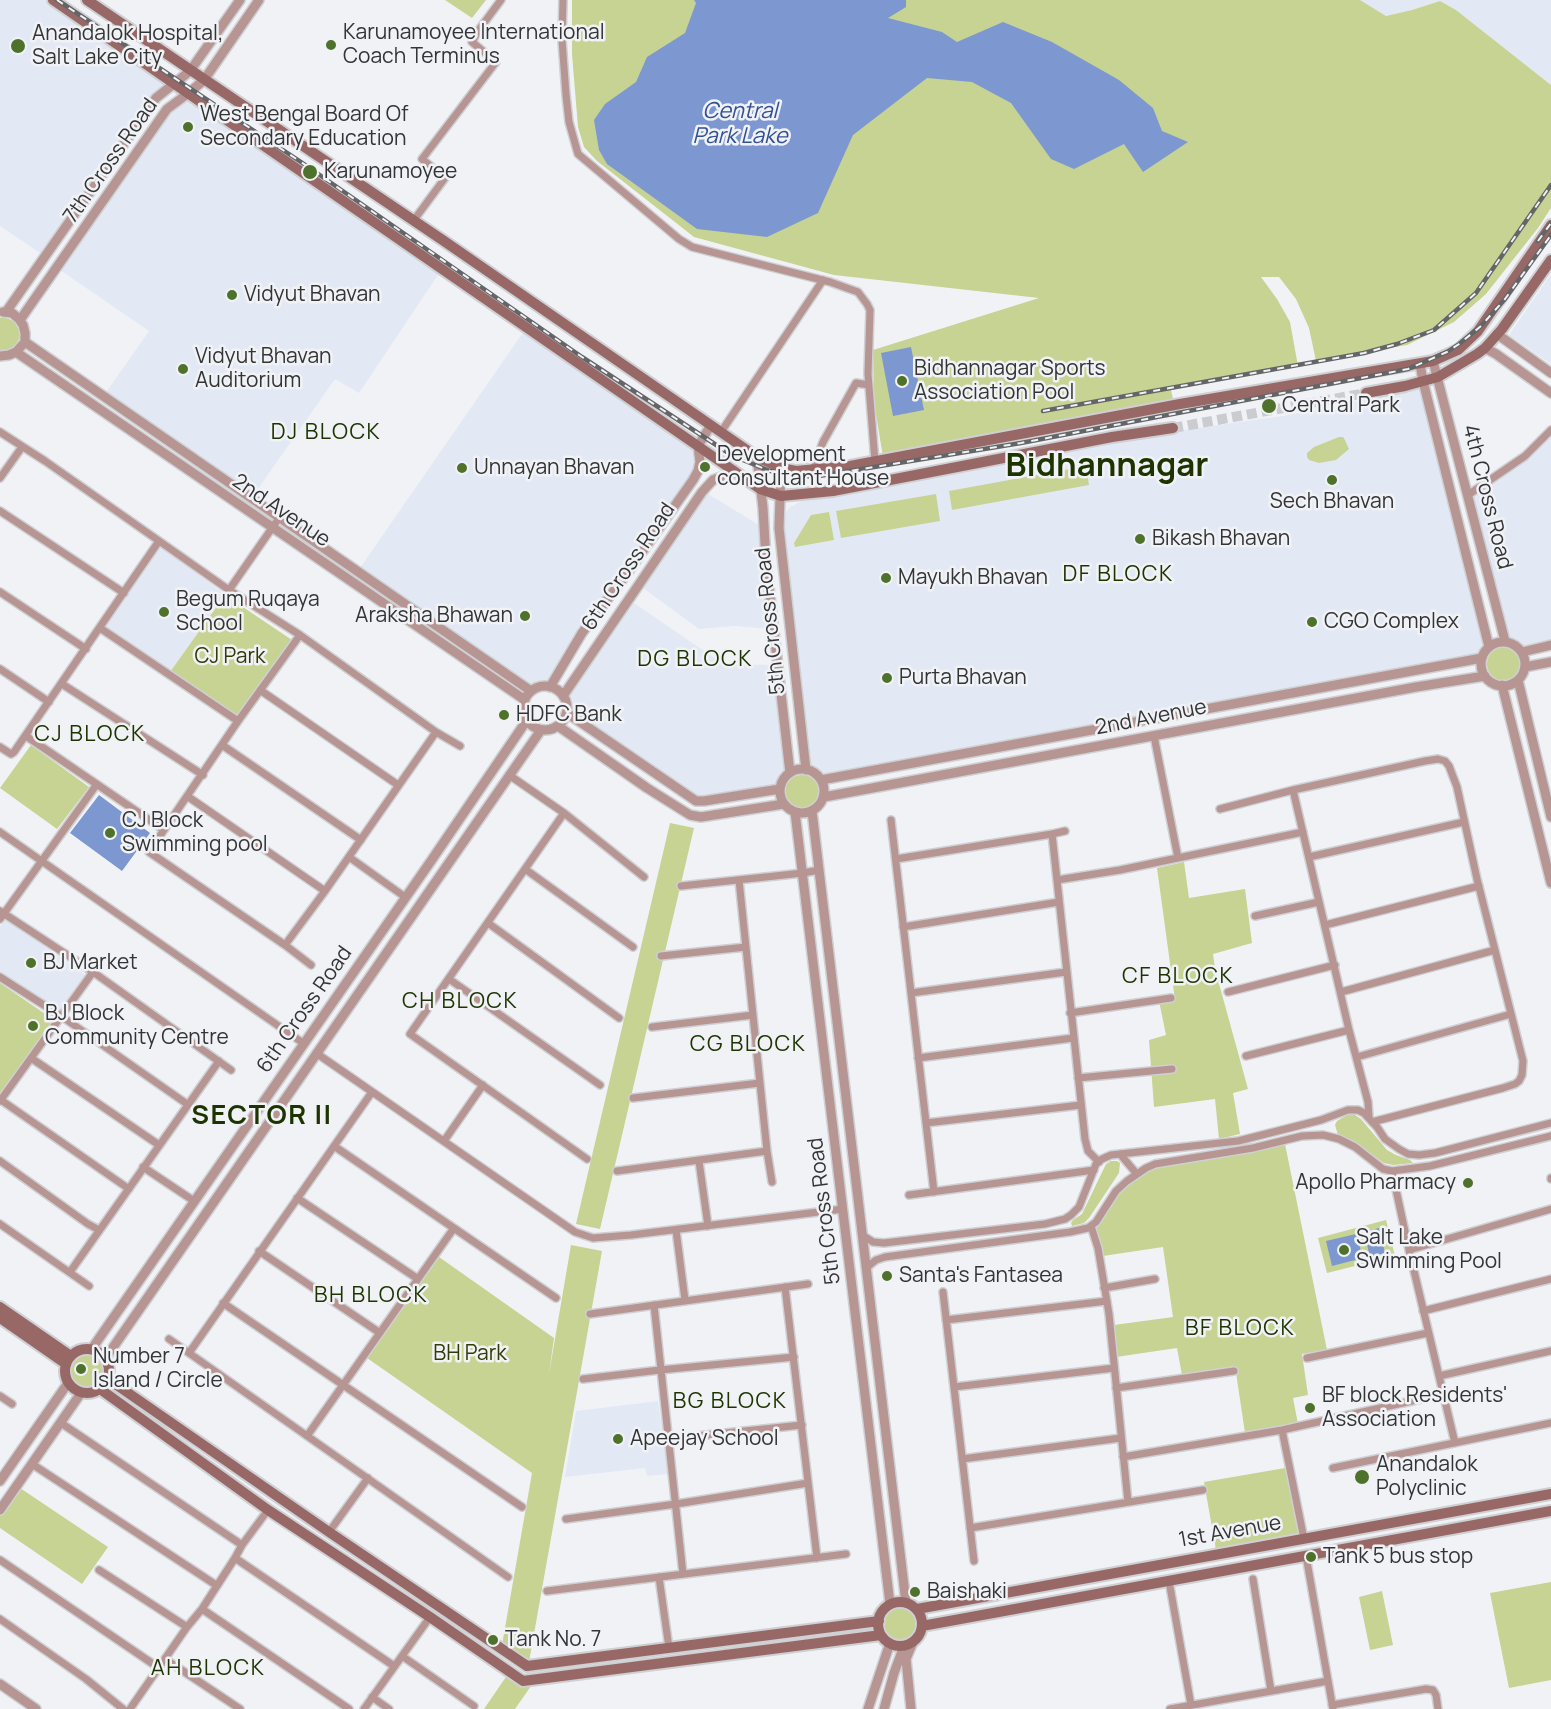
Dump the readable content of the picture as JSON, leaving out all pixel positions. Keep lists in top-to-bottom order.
{
  "streets": {
    "main road": ["1st Avenue"],
    "street": [
      "7th Cross Road",
      "4th Cross Road",
      "2nd Avenue",
      "6th Cross Road",
      "5th Cross Road"
    ]
  },
  "crossings": [
    ["4th Cross Road", "2nd Avenue"],
    ["2nd Avenue", "6th Cross Road"],
    ["2nd Avenue", "5th Cross Road"],
    ["5th Cross Road", "1st Avenue"]
  ],
  "districts": [
    "DJ BLOCK",
    "Bidhannagar",
    "DF BLOCK",
    "DG BLOCK",
    "CJ BLOCK",
    "CF BLOCK",
    "CH BLOCK",
    "CG BLOCK",
    "SECTOR II",
    "BH BLOCK",
    "BF BLOCK",
    "BG BLOCK",
    "AH BLOCK"
  ],
  "water": ["Central Park Lake"],
  "parks": ["CJ Park", "BH Park"],
  "places": [
    "Karunamoyee International Coach Terminus",
    "Anandalok Hospital, Salt Lake City",
    "West Bengal Board Of Secondary Education",
    "Karunamoyee",
    "Vidyut Bhavan",
    "Vidyut Bhavan Auditorium",
    "Bidhannagar Sports Association Pool",
    "Central Park",
    "Development consultant House",
    "Unnayan Bhavan",
    "Sech Bhavan",
    "Bikash Bhavan",
    "Mayukh Bhavan",
    "Begum Ruqaya School",
    "Araksha Bhawan",
    "CGO Complex",
    "Purta Bhavan",
    "HDFC Bank",
    "CJ Block Swimming pool",
    "BJ Market",
    "BJ Block Community Centre",
    "Apollo Pharmacy",
    "Salt Lake Swimming Pool",
    "Santa's Fantasea",
    "Number 7 Island / Circle",
    "BF block Residents' Association",
    "Apeejay School",
    "Anandalok Polyclinic",
    "Tank 5 bus stop",
    "Baishaki",
    "Tank No. 7"
  ]
}
